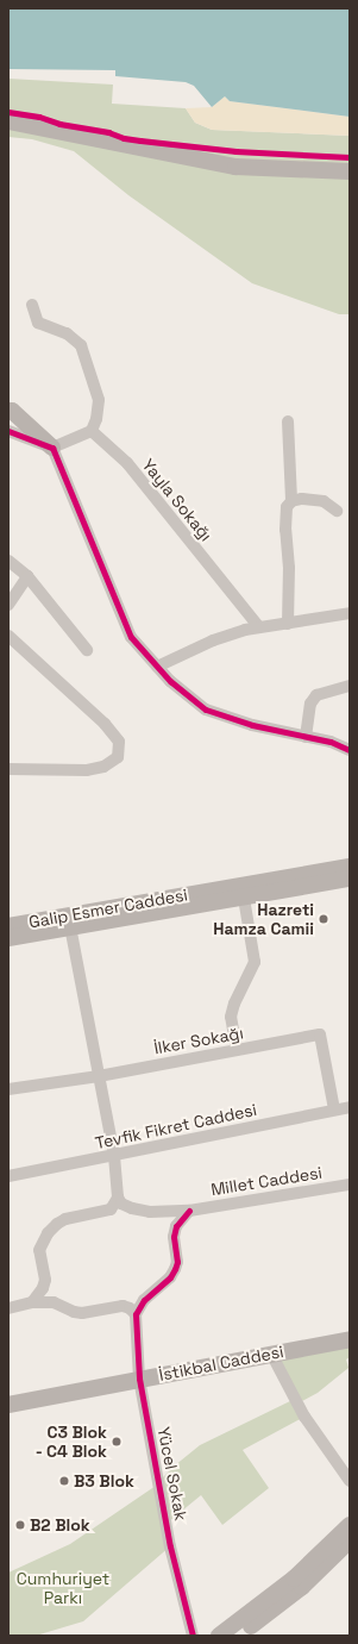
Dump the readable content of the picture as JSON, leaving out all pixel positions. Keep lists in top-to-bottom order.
{
  "streets": {
    "street": [
      "Yayla Sokağı",
      "Galip Esmer Caddesi",
      "İlker Sokağı",
      "Tevfik Fikret Caddesi",
      "Millet Caddesi",
      "İstikbal Caddesi",
      "Yücel Sokak"
    ]
  },
  "crossings": [
    ["İlker Sokağı", "Tevfik Fikret Caddesi"],
    ["İstikbal Caddesi", "Yücel Sokak"]
  ],
  "parks": ["Cumhuriyet Parkı"],
  "places": [
    "Hazreti Hamza Camii",
    "C3 Blok - C4 Blok",
    "B3 Blok",
    "B2 Blok"
  ]
}
